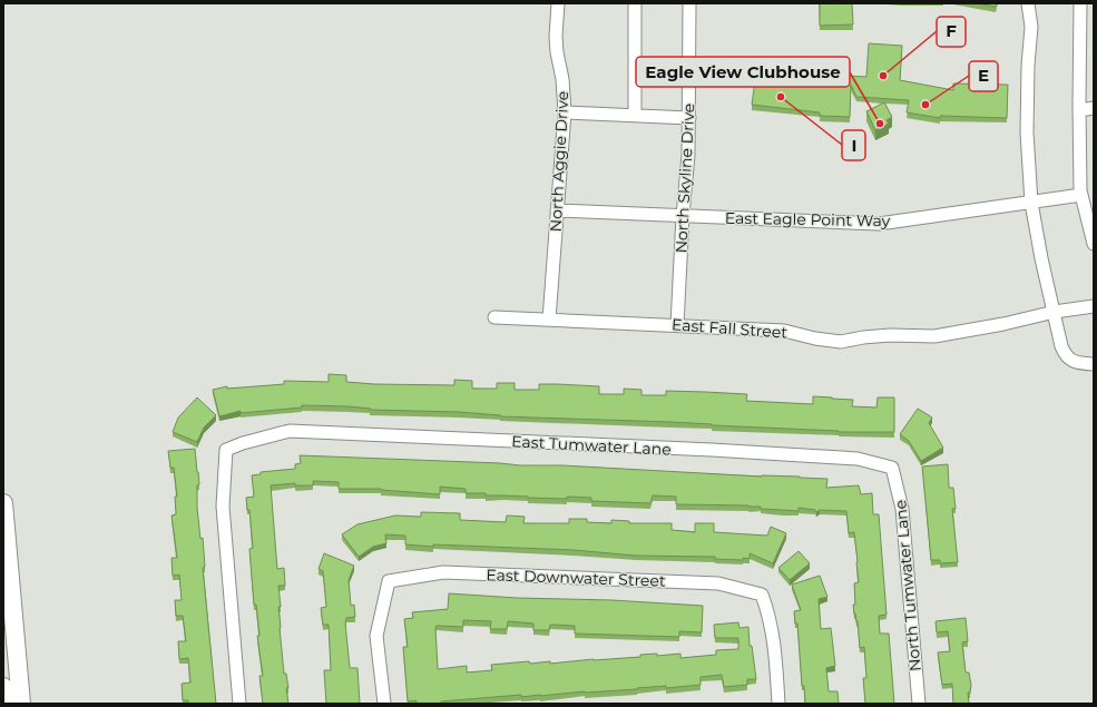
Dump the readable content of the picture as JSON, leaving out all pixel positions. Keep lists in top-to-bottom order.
{
  "streets": {
    "street": [
      "North Aggie Drive",
      "North Skyline Drive",
      "East Eagle Point Way",
      "East Fall Street",
      "East Tumwater Lane",
      "East Downwater Street",
      "North Tumwater Lane"
    ]
  },
  "crossings": [
    ["North Aggie Drive", "East Eagle Point Way"],
    ["North Aggie Drive", "East Fall Street"],
    ["North Skyline Drive", "East Eagle Point Way"],
    ["North Skyline Drive", "East Fall Street"],
    ["East Tumwater Lane", "North Tumwater Lane"]
  ],
  "places": [
    "F",
    "I",
    "E",
    "Eagle View Clubhouse"
  ]
}
